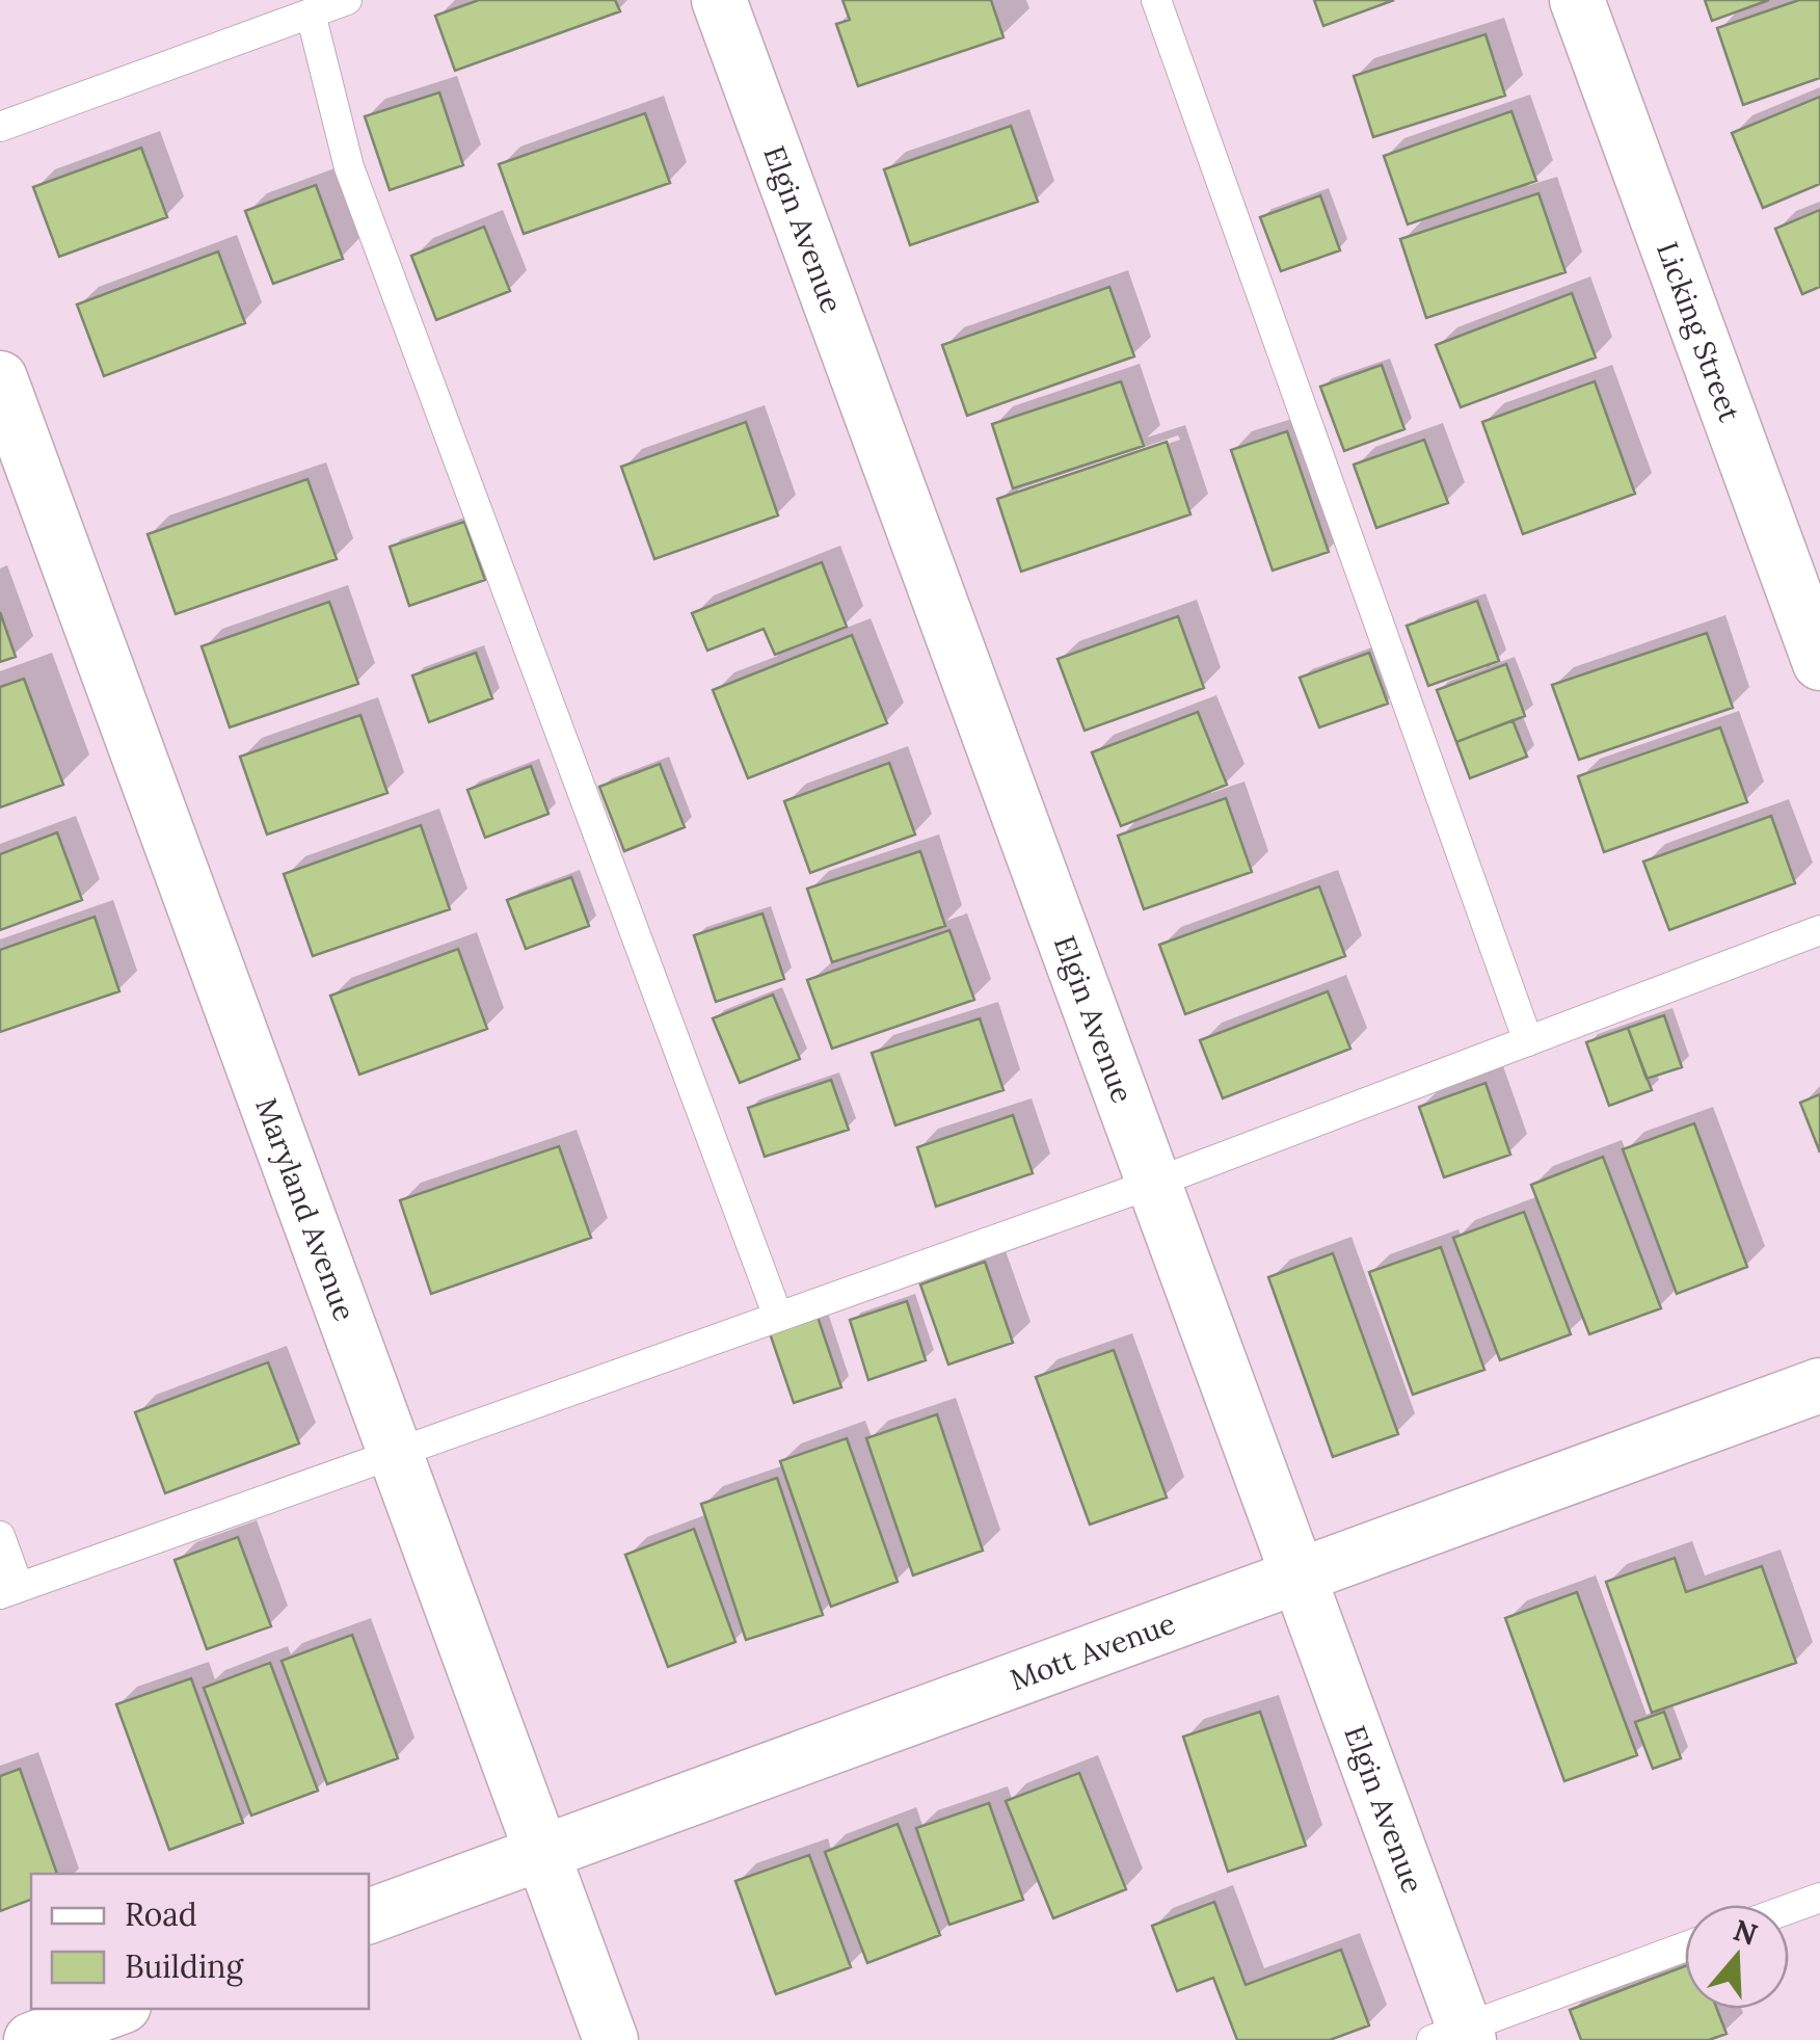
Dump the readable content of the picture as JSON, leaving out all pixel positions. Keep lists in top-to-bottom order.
{
  "streets": {
    "street": [
      "Elgin Avenue",
      "Licking Street",
      "Maryland Avenue",
      "Mott Avenue"
    ]
  },
  "crossings": [
    ["Elgin Avenue", "Mott Avenue"],
    ["Maryland Avenue", "Mott Avenue"]
  ],
  "legend": ["Road", "Building"],
  "north": "top"
}
